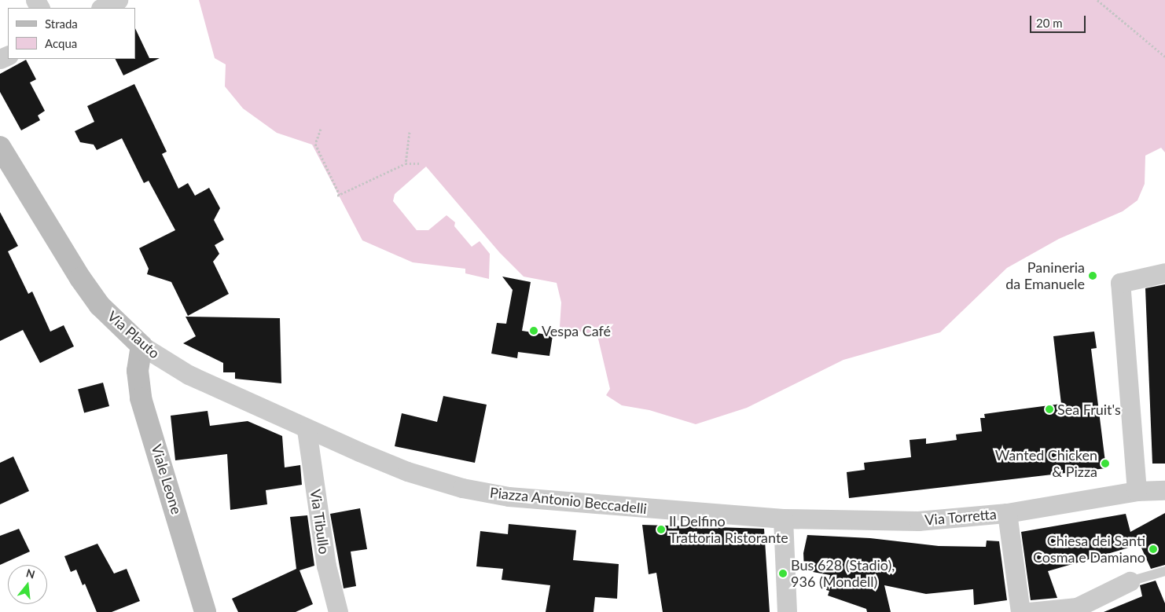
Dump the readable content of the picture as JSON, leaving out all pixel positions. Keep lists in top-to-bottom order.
{
  "streets": {
    "main road": ["Via Plauto", "Viale Leone"],
    "street": ["Piazza Antonio Beccadelli", "Via Torretta", "Via Tibullo"]
  },
  "crossings": [
    ["Via Plauto", "Viale Leone"],
    ["Via Plauto", "Piazza Antonio Beccadelli"],
    ["Via Plauto", "Via Tibullo"],
    ["Piazza Antonio Beccadelli", "Via Torretta"]
  ],
  "places": [
    "Panineria da Emanuele",
    "Vespa Café",
    "Sea Fruit's",
    "Wanted Chicken & Pizza",
    "Il Delfino Trattoria Ristorante",
    "Chiesa dei Santi Cosma e Damiano",
    "Bus 628 (Stadio), 936 (Mondell)"
  ],
  "legend": ["Strada", "Acqua"],
  "scale_bar": "20 m",
  "north": "top"
}
